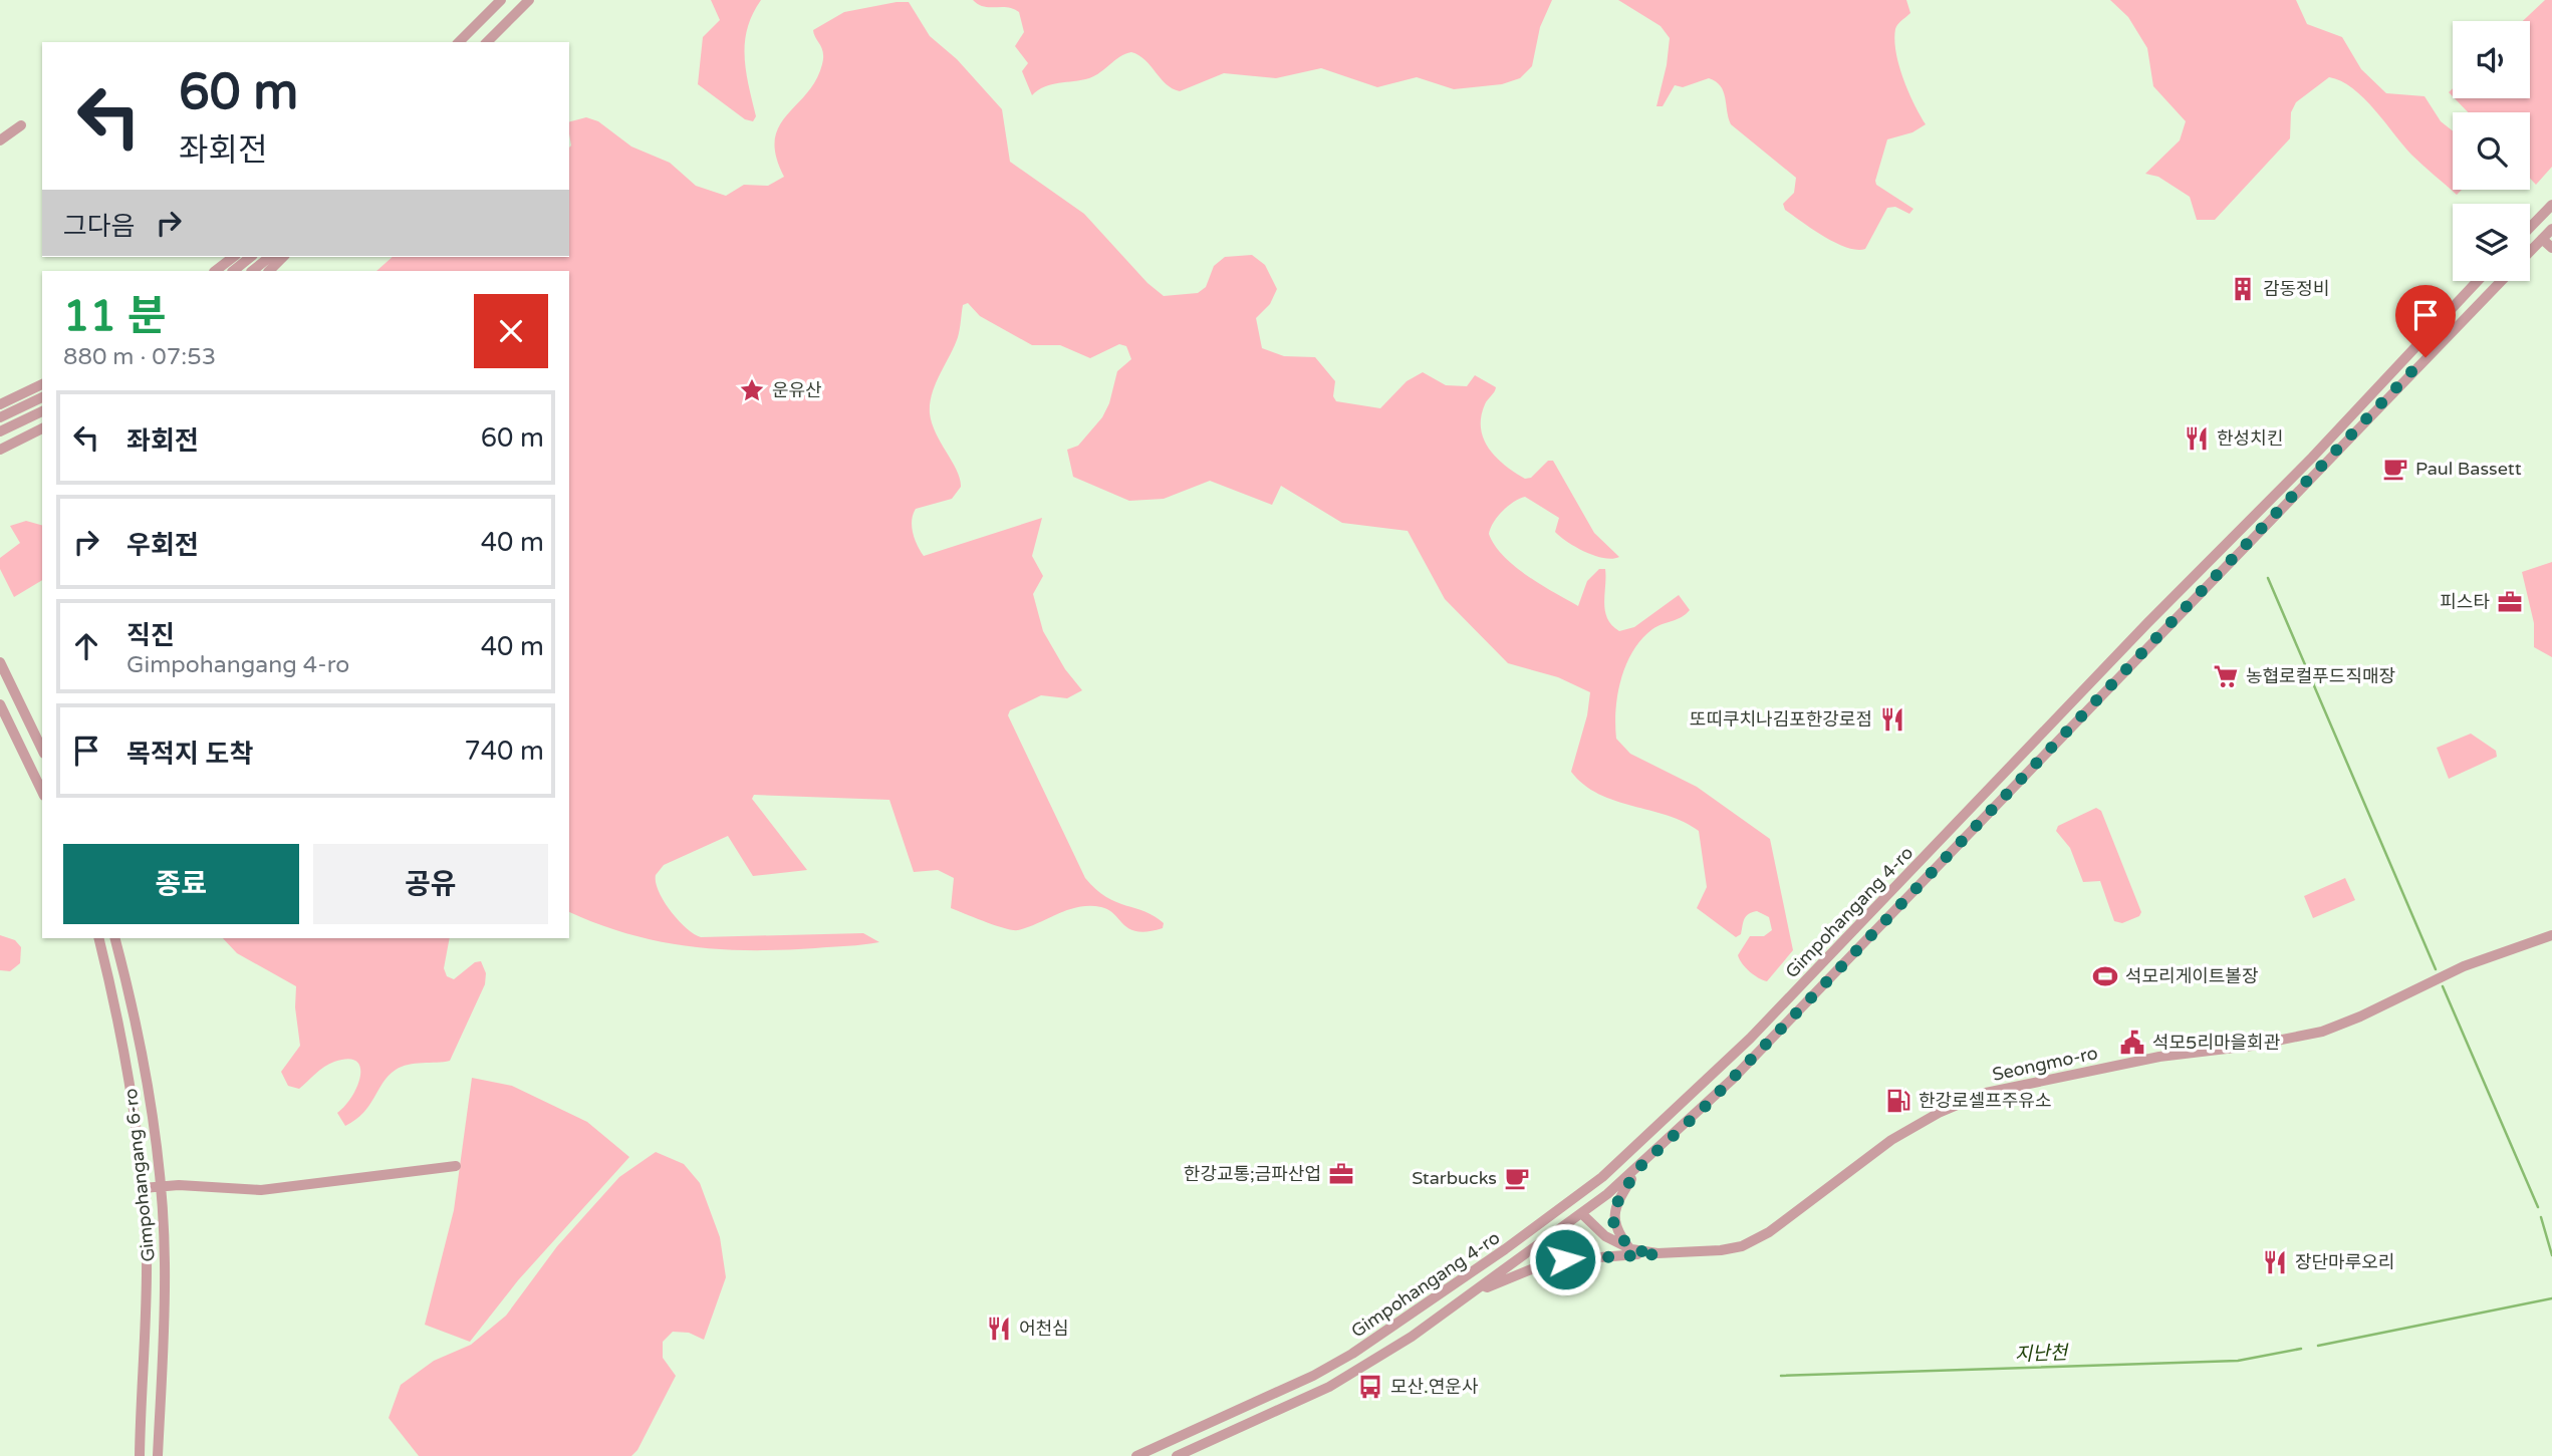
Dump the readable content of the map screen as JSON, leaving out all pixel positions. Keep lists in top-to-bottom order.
{
  "streets": {
    "street": ["Gimpohangang 4-ro", "Seongmo-ro", "Gimpohangang 6-ro"]
  },
  "crossings": [
    ["Gimpohangang 4-ro", "Seongmo-ro"]
  ],
  "water": ["지난천"],
  "places": {
    "building": ["감동정비"],
    "place": ["운유산"],
    "restaurant": [
      "한성치킨",
      "또띠쿠치나김포한강로점",
      "장단마루오리",
      "어천심"
    ],
    "cafe": ["Paul Bassett", "Starbucks"],
    "office": ["피스타", "한강교통;금파산업"],
    "supermarket": ["농협로컬푸드직매장"],
    "sports": ["석모리게이트볼장"],
    "public building": ["석모5리마을회관"],
    "fuel station": ["한강로셀프주유소"],
    "bus stop": ["모산.연운사"]
  },
  "page": {
    "turn": ["60 m", "좌회전"],
    "then": "그다음",
    "heading": ["11 분", "880 m · 07:53"],
    "list": [
      {
        "name": "좌회전",
        "value": "60 m"
      },
      {
        "name": "우회전",
        "value": "40 m"
      },
      {
        "name": "직진",
        "note": "Gimpohangang 4-ro",
        "value": "40 m"
      },
      {
        "name": "목적지 도착",
        "value": "740 m"
      }
    ],
    "buttons": ["종료", "공유"]
  }
}
